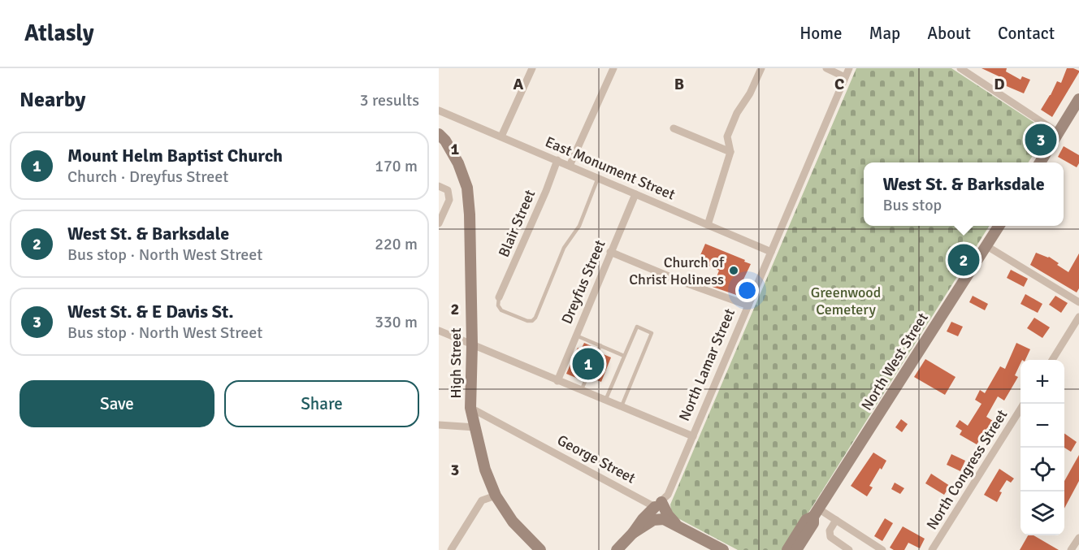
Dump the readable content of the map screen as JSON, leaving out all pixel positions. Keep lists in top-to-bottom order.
{
  "streets": {
    "street": [
      "East Monument Street",
      "Blair Street",
      "Dreyfus Street",
      "North West Street",
      "High Street",
      "North Lamar Street",
      "George Street",
      "North Congress Street"
    ]
  },
  "crossings": [
    ["East Monument Street", "Blair Street"],
    ["East Monument Street", "Dreyfus Street"],
    ["East Monument Street", "North Lamar Street"],
    ["High Street", "George Street"],
    ["North Lamar Street", "George Street"]
  ],
  "parks": ["Greenwood Cemetery"],
  "places": ["Church of Christ Holiness"],
  "page": {
    "header": "Atlasly",
    "nav": [
      "Home",
      "Map",
      "About",
      "Contact"
    ],
    "heading": ["Nearby", "3 results"],
    "pins": ["3", "2", "1"],
    "list": [
      {
        "mark": "1",
        "name": "Mount Helm Baptist Church",
        "note": "Church · Dreyfus Street",
        "value": "170 m"
      },
      {
        "mark": "2",
        "name": "West St. & Barksdale",
        "note": "Bus stop · North West Street",
        "value": "220 m"
      },
      {
        "mark": "3",
        "name": "West St. & E Davis St.",
        "note": "Bus stop · North West Street",
        "value": "330 m"
      }
    ],
    "popup": ["West St. & Barksdale", "Bus stop"],
    "map_buttons": ["+", "−"],
    "buttons": ["Save", "Share"]
  },
  "grid": {
    "columns": [
      "A",
      "B",
      "C",
      "D"
    ],
    "rows": ["1", "2", "3"]
  }
}
